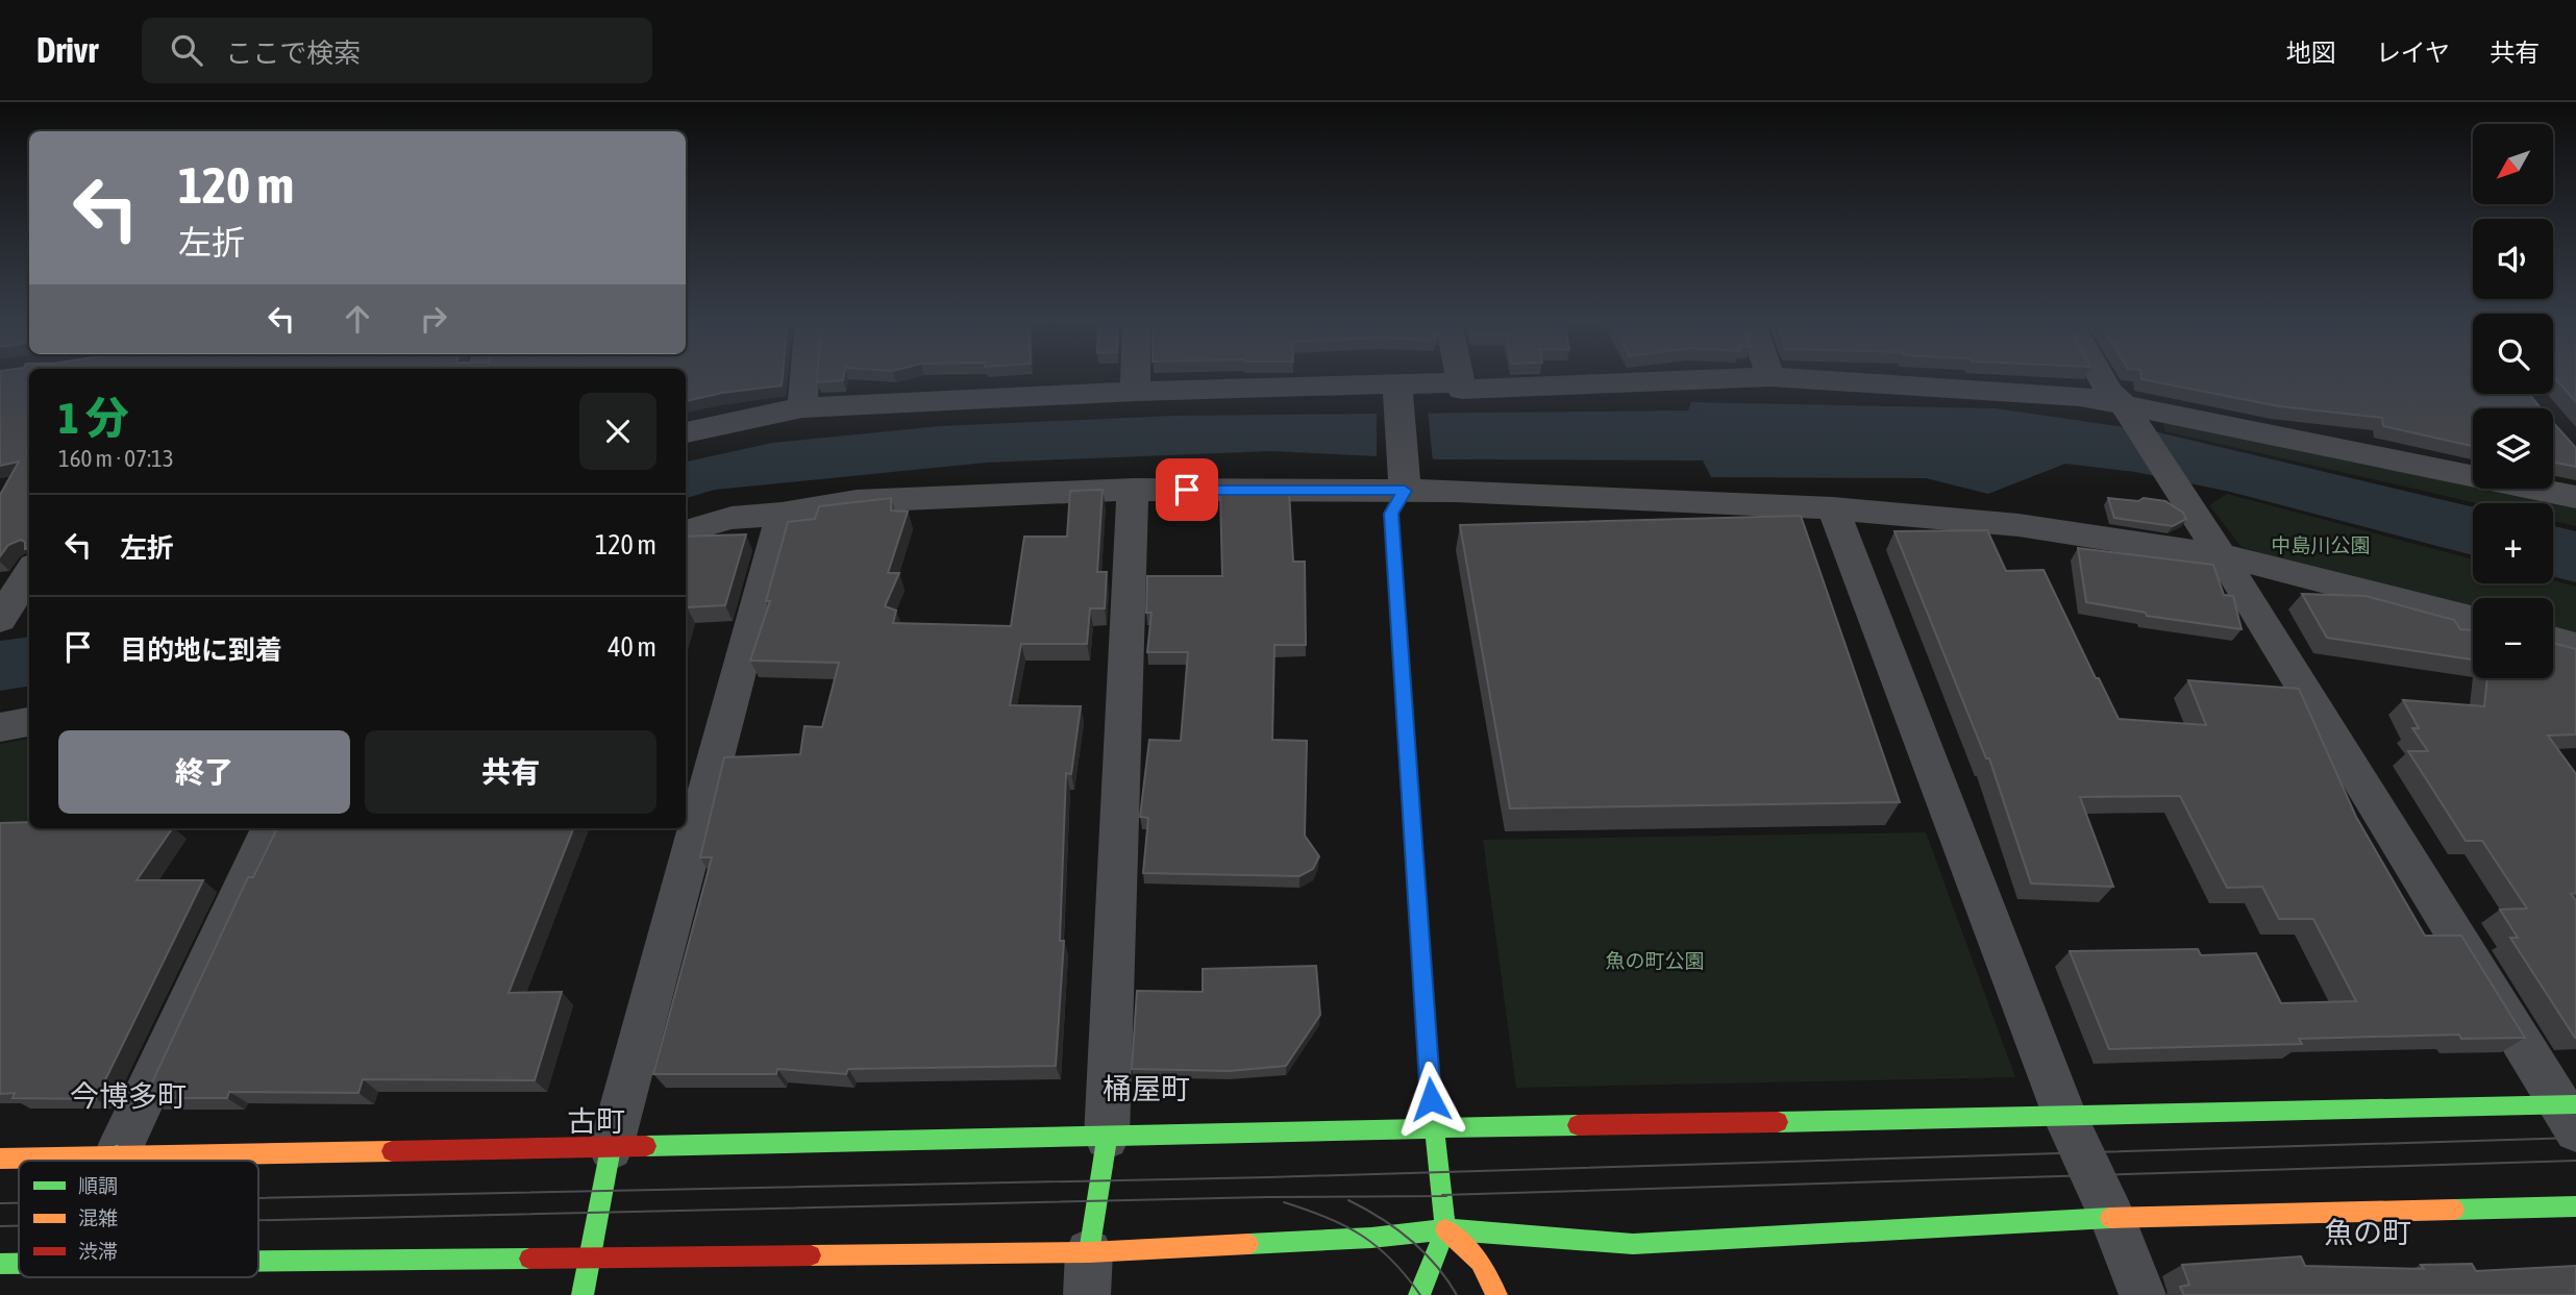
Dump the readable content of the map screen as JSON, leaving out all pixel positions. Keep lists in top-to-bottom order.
{
  "districts": [
    "桶屋町",
    "今博多町",
    "古町",
    "魚の町"
  ],
  "parks": ["中島川公園", "魚の町公園"],
  "legend": ["順調", "混雑", "渋滞"],
  "north": "bottom left",
  "page": {
    "header": "Drivr",
    "search": "ここで検索",
    "nav": ["地図", "レイヤ", "共有"],
    "map_buttons": ["+", "−"],
    "turn": ["120 m", "左折"],
    "heading": ["1 分", "160 m · 07:13"],
    "list": [
      {
        "name": "左折",
        "value": "120 m"
      },
      {
        "name": "目的地に到着",
        "value": "40 m"
      }
    ],
    "buttons": ["終了", "共有"]
  }
}
